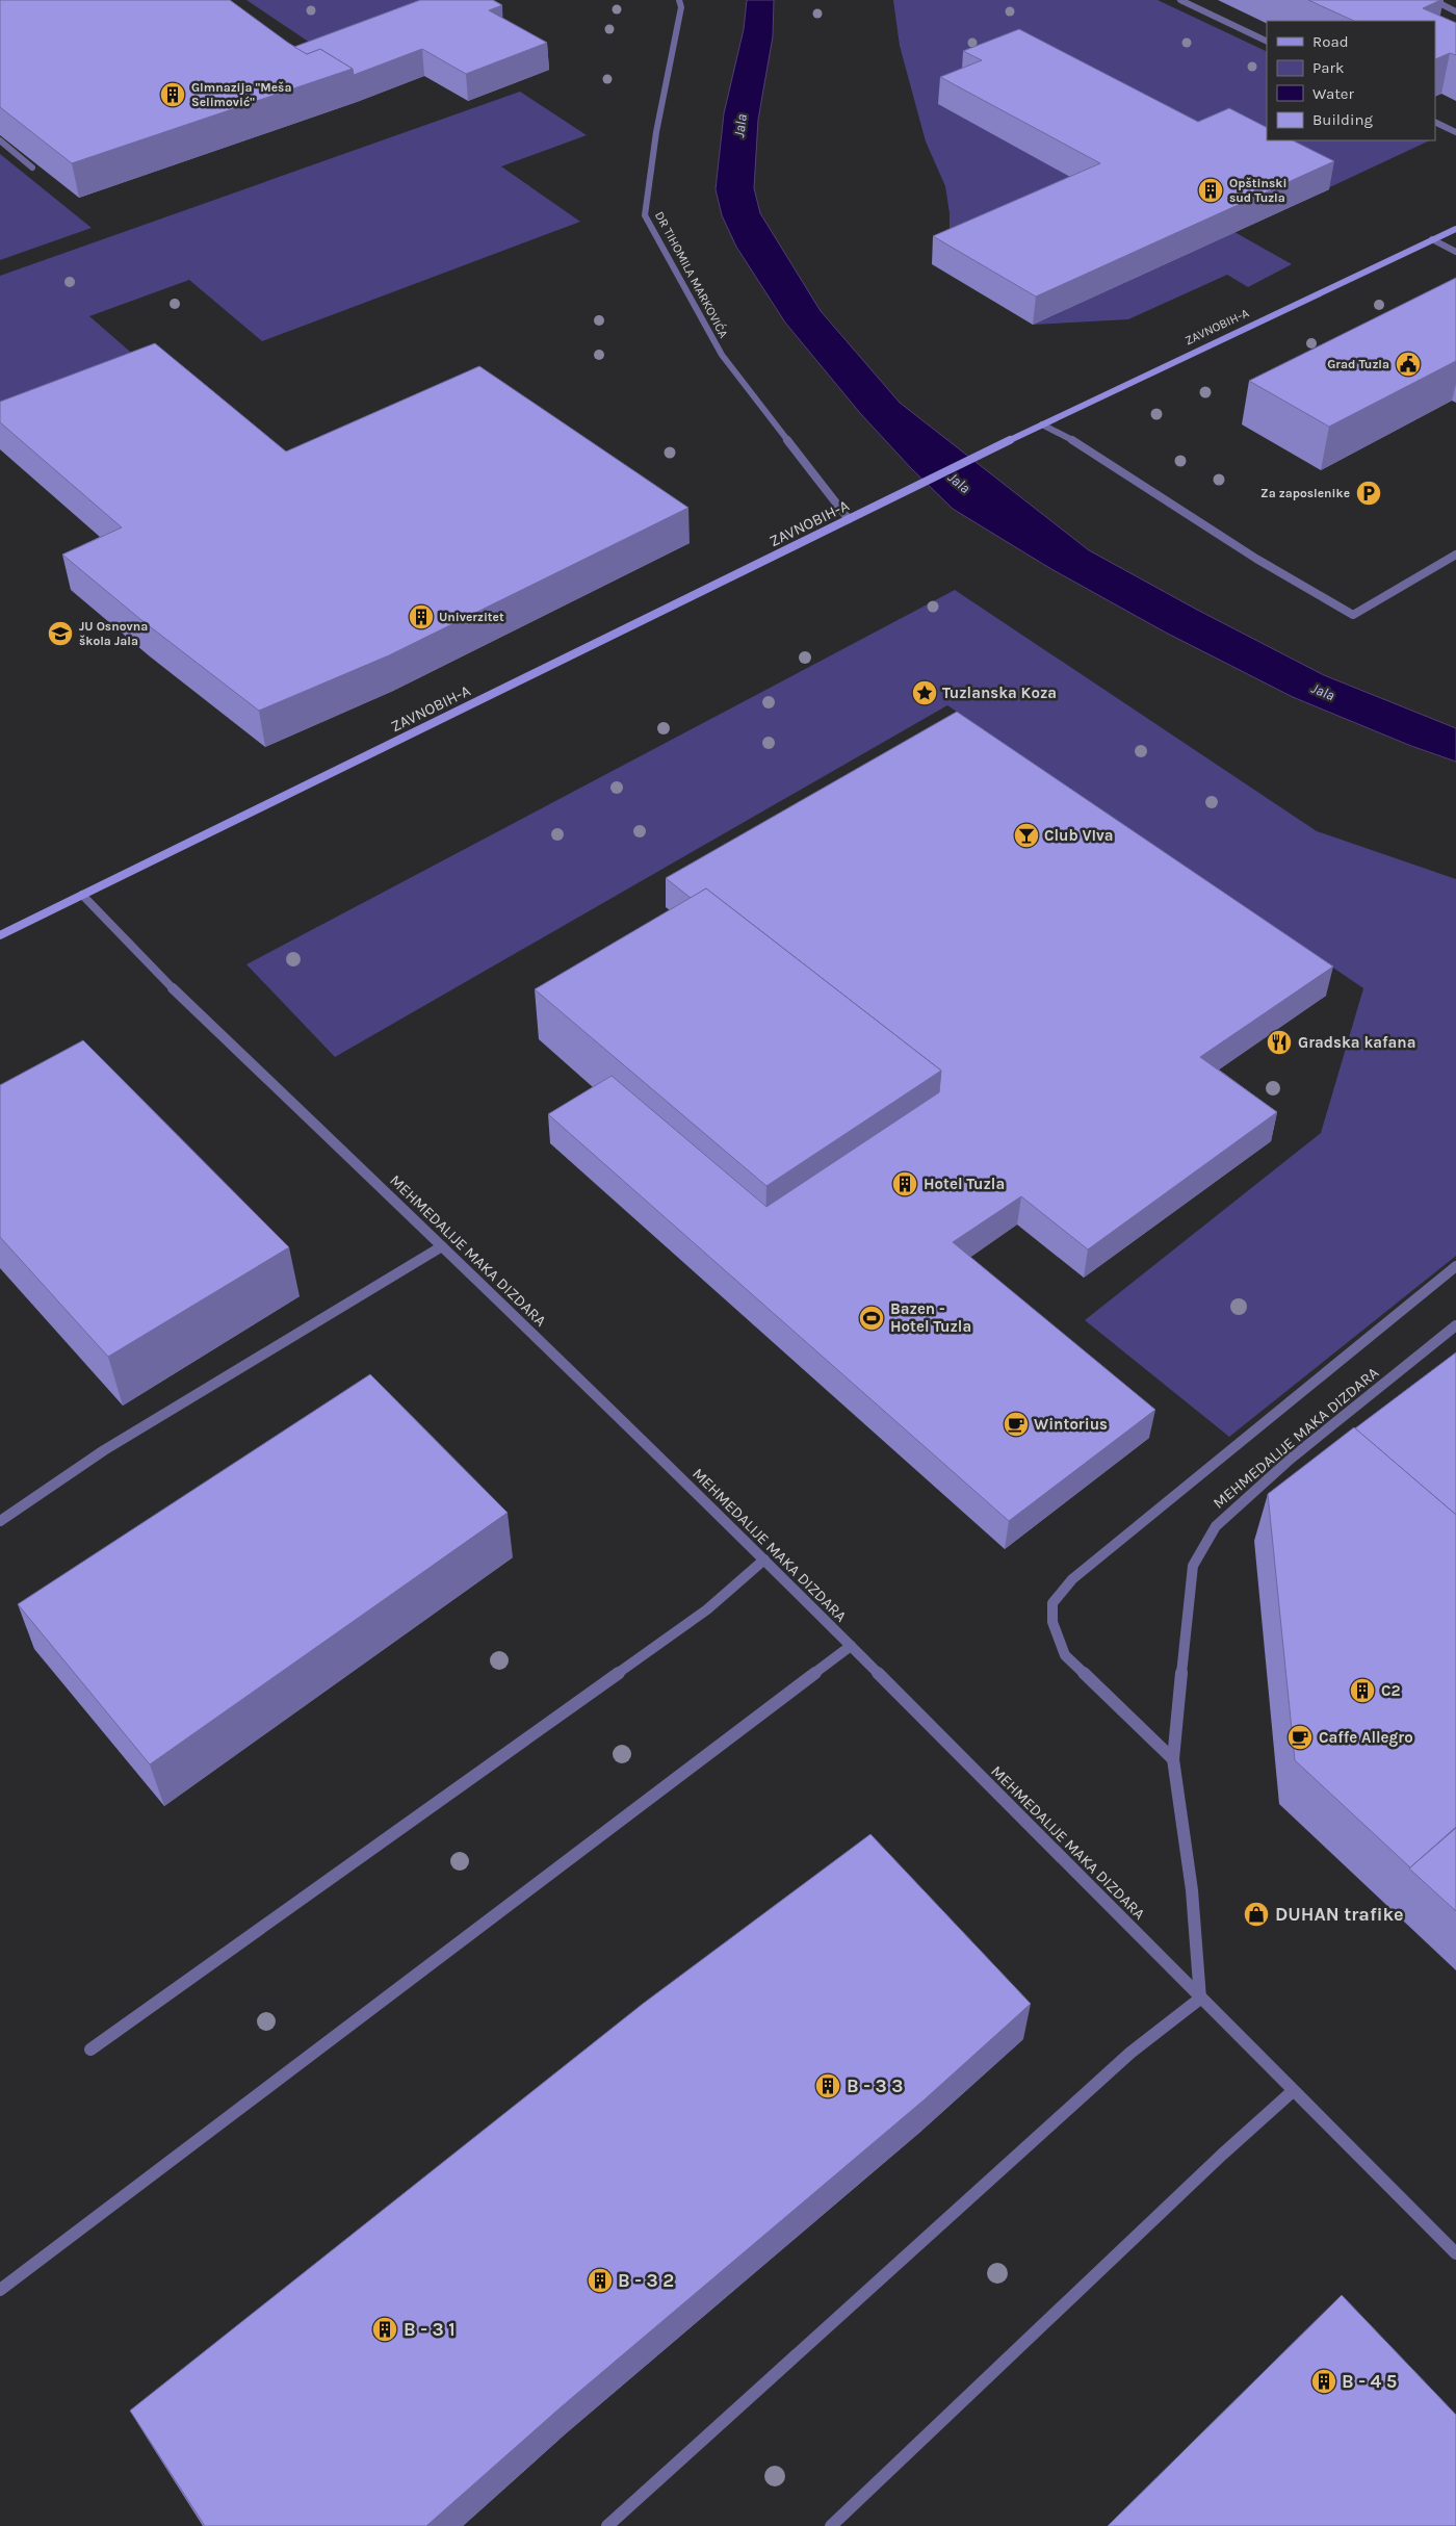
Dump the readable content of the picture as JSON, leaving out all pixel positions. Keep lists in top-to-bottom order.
{
  "streets": {
    "street": ["DR TIHOMILA MARKOVIĆA", "ZAVNOBIH-A", "MEHMEDALIJE MAKA DIZDARA"]
  },
  "crossings": [
    ["DR TIHOMILA MARKOVIĆA", "ZAVNOBIH-A"],
    ["ZAVNOBIH-A", "MEHMEDALIJE MAKA DIZDARA"]
  ],
  "water": ["Jala"],
  "places": {
    "building": [
      "GImnazija \"Meša Selimović\"",
      "Opštinski sud Tuzla",
      "Univerzitet",
      "Hotel Tuzla",
      "C2",
      "B - 3 3",
      "B - 3 2",
      "B - 3 1",
      "B - 4 5"
    ],
    "public building": ["Grad Tuzla"],
    "parking": ["Za zaposlenike"],
    "school or university": ["JU Osnovna škola Jala"],
    "place": ["Tuzlanska Koza"],
    "bar": ["Club VIva"],
    "restaurant": ["Gradska kafana"],
    "sports": ["Bazen - Hotel Tuzla"],
    "cafe": ["Wintorius", "Caffe Allegro"],
    "shop": ["DUHAN trafike"]
  },
  "legend": [
    "Road",
    "Park",
    "Water",
    "Building"
  ]
}
